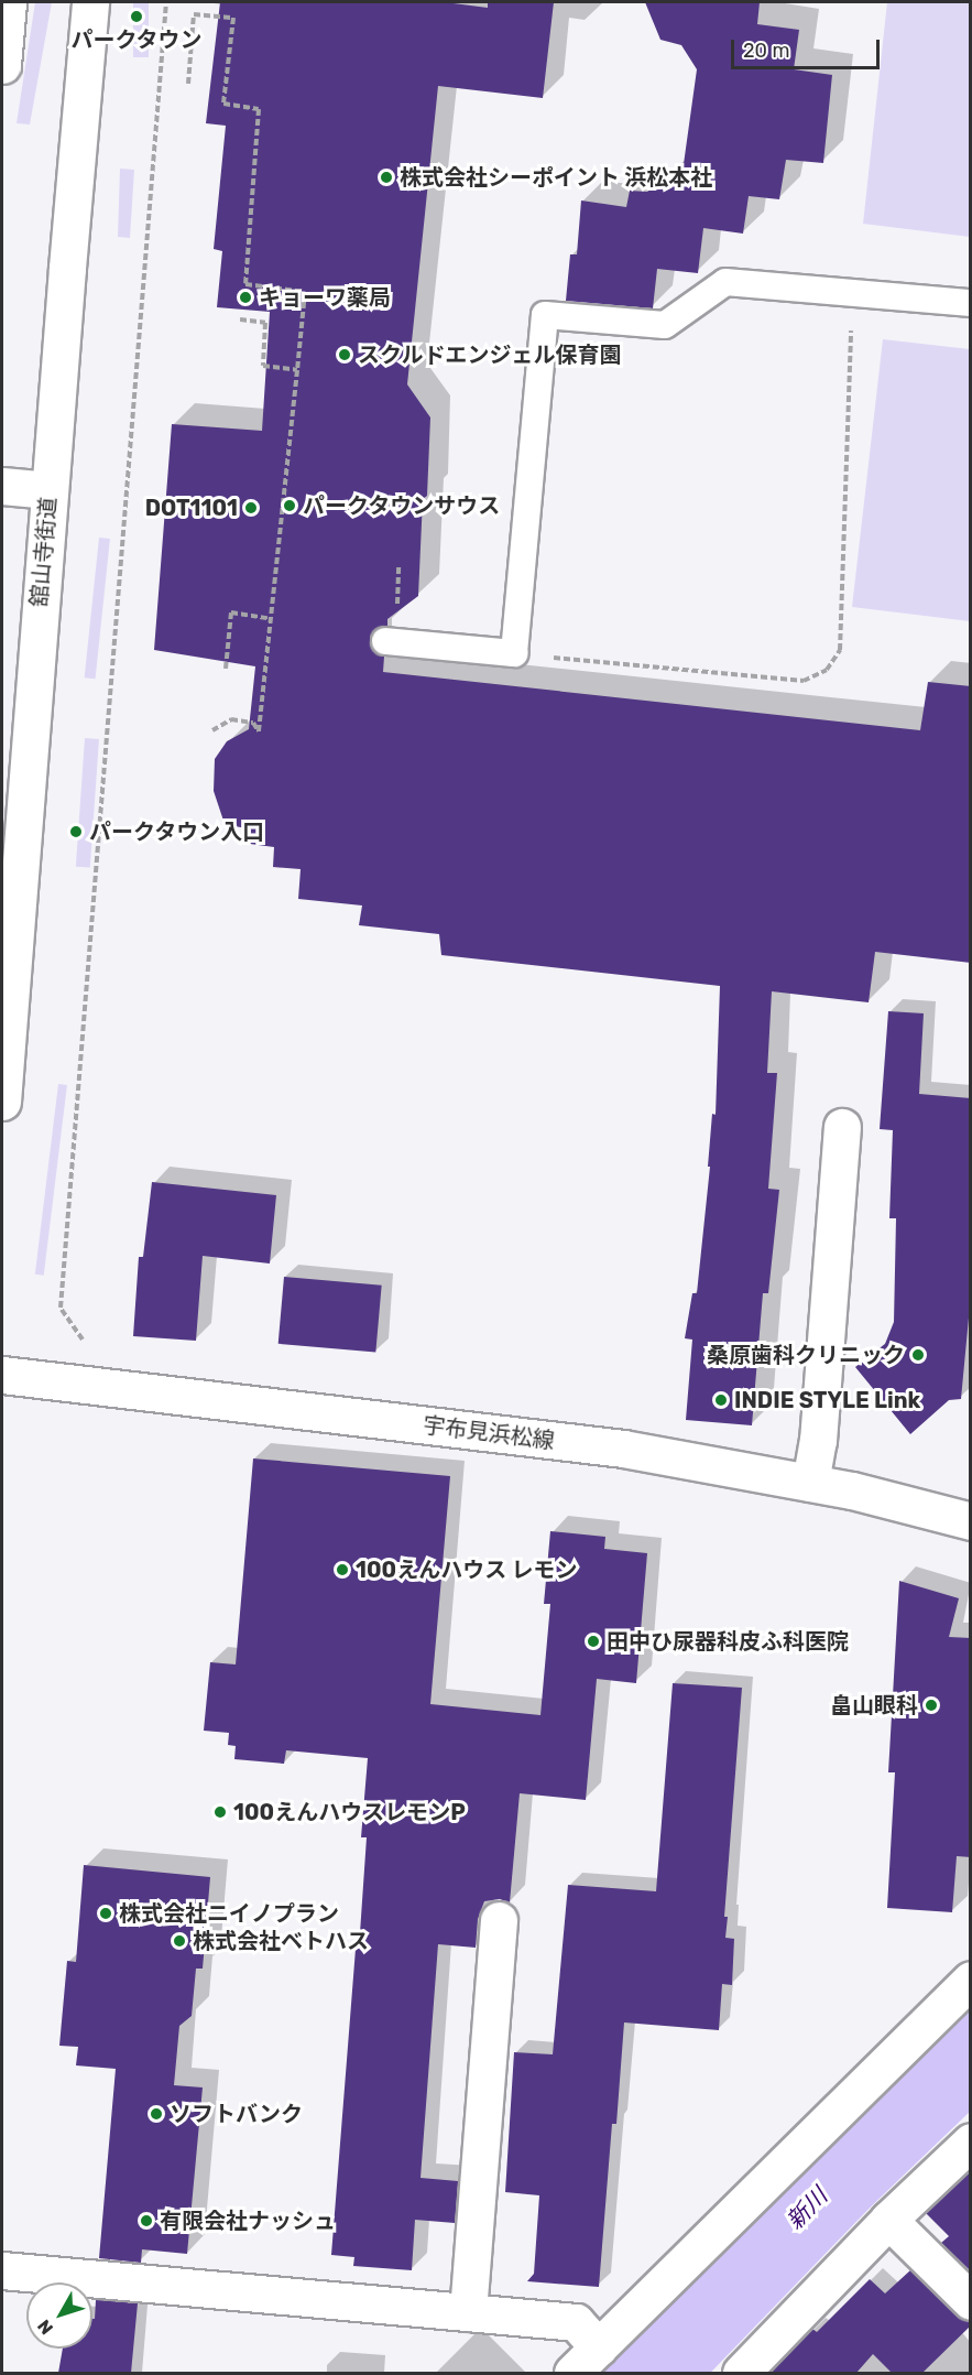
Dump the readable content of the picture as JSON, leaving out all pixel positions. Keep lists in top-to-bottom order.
{
  "streets": {
    "street": ["舘山寺街道", "宇布見浜松線"]
  },
  "water": ["新川"],
  "places": [
    "パークタウン",
    "株式会社シーポイント 浜松本社",
    "キョーワ薬局",
    "スクルドエンジェル保育園",
    "パークタウンサウス",
    "DOT1101",
    "パークタウン入口",
    "桑原歯科クリニック",
    "INDIE STYLE Link",
    "100えんハウス レモン",
    "田中ひ尿器科皮ふ科医院",
    "畠山眼科",
    "100えんハウスレモンP",
    "株式会社ニイノプラン",
    "株式会社ベトハス",
    "ソフトバンク",
    "有限会社ナッシュ"
  ],
  "scale_bar": "20 m",
  "north": "bottom left"
}
